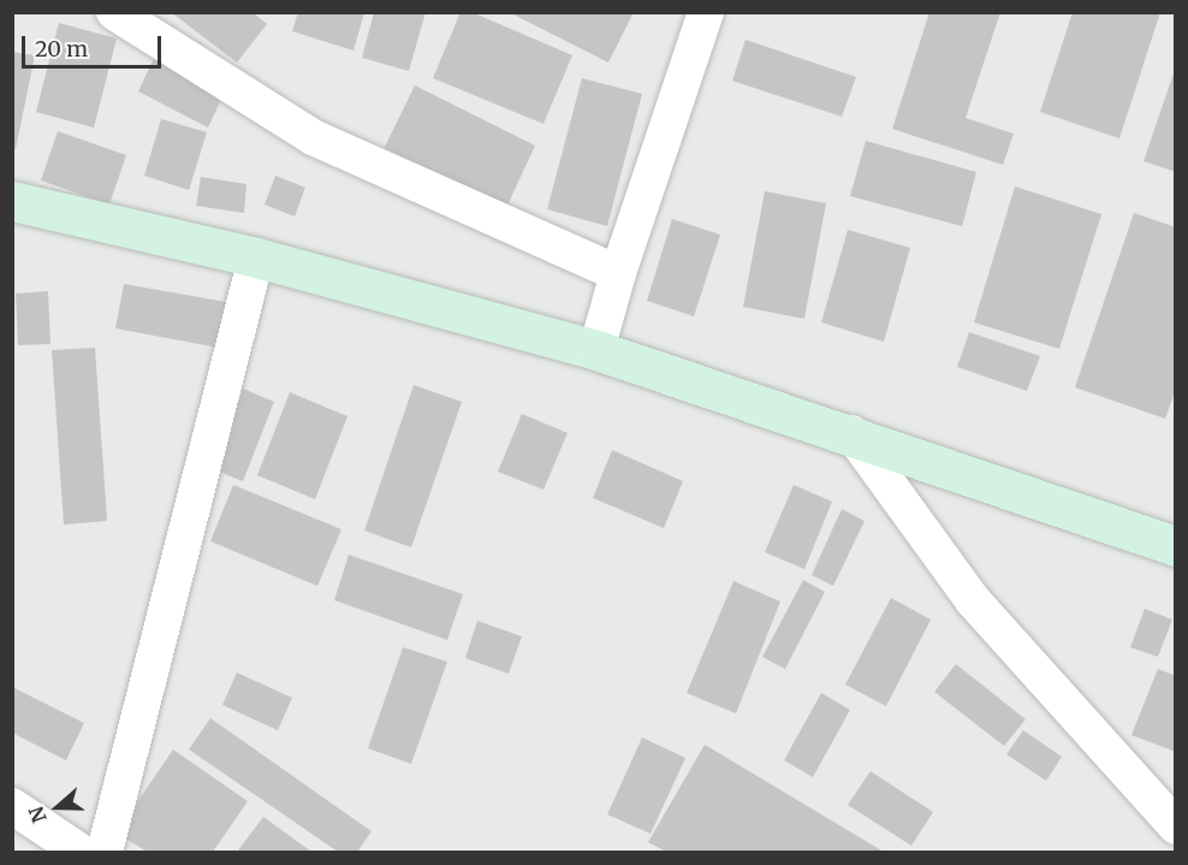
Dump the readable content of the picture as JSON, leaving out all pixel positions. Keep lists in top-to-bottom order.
{
  "scale_bar": "20 m",
  "north": "left"
}
